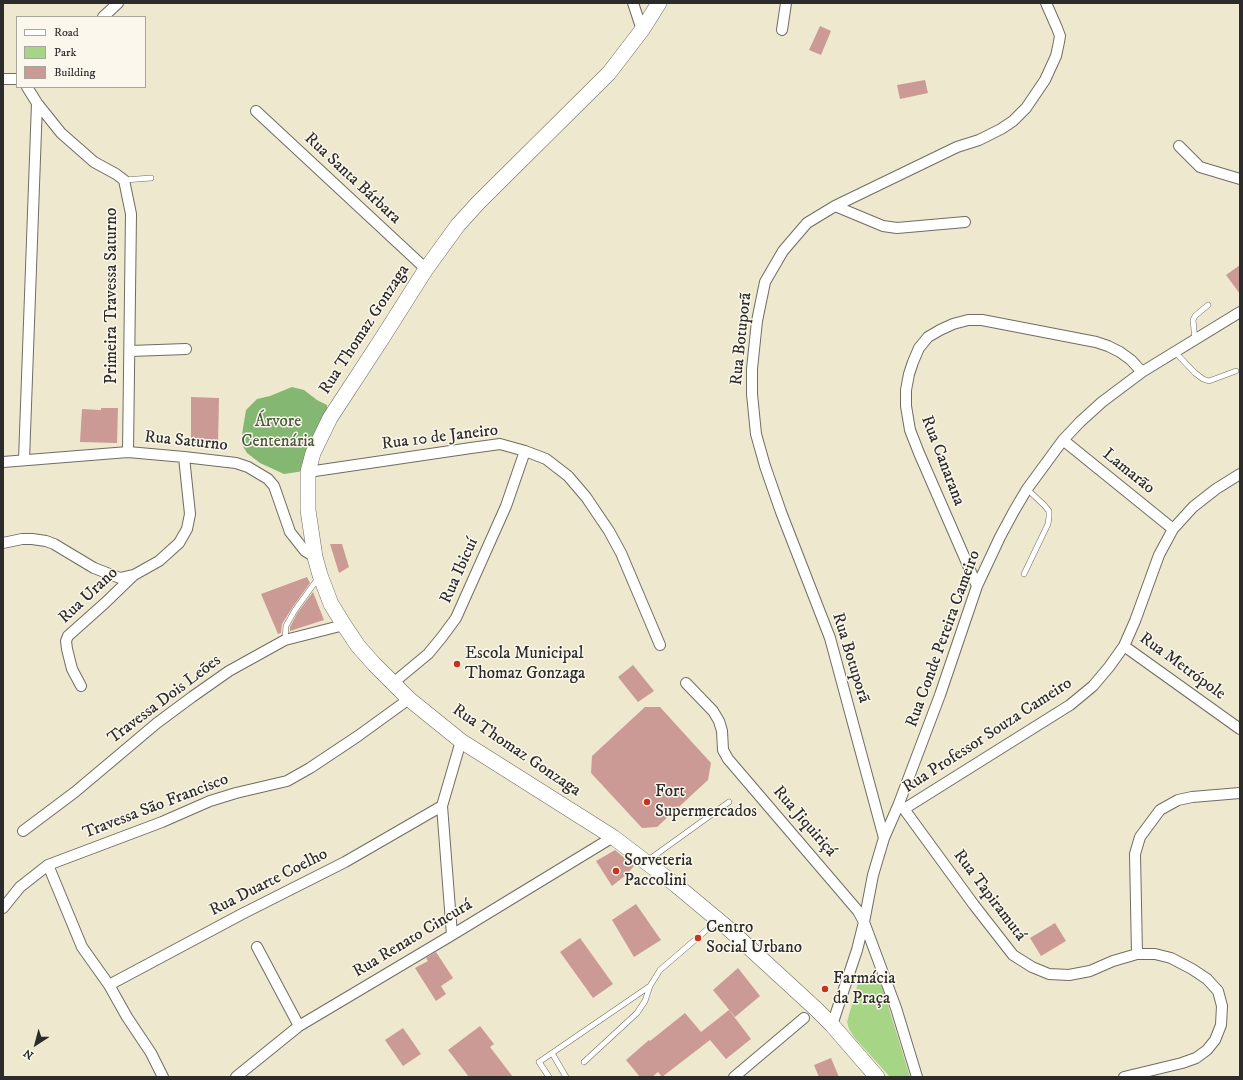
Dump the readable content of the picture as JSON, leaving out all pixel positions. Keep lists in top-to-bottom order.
{
  "streets": {
    "main road": ["Rua Thomaz Gonzaga"],
    "street": [
      "Rua Santa Bárbara",
      "Primeira Travessa Saturno",
      "Rua Botuporã",
      "Rua 10 de Janeiro",
      "Rua Saturno",
      "Rua Canarana",
      "Lamarão",
      "Rua Ibicuí",
      "Rua Urano",
      "Rua Conde Pereira Cameiro",
      "Rua Metrópole",
      "Travessa Dois Leões",
      "Rua Professor Souza Cameiro",
      "Travessa São Francisco",
      "Rua Jiquiriçá",
      "Rua Duarte Coelho",
      "Rua Tapiramutá",
      "Rua Renato Cincurá"
    ]
  },
  "crossings": [
    ["Rua Santa Bárbara", "Rua Thomaz Gonzaga"],
    ["Primeira Travessa Saturno", "Rua Saturno"],
    ["Rua Thomaz Gonzaga", "Rua 10 de Janeiro"],
    ["Rua Thomaz Gonzaga", "Rua Saturno"],
    ["Rua Thomaz Gonzaga", "Rua Ibicuí"],
    ["Rua Thomaz Gonzaga", "Rua Conde Pereira Cameiro"],
    ["Rua Thomaz Gonzaga", "Travessa Dois Leões"],
    ["Rua Thomaz Gonzaga", "Travessa São Francisco"],
    ["Rua Thomaz Gonzaga", "Rua Renato Cincurá"],
    ["Rua Botuporã", "Rua Conde Pereira Cameiro"],
    ["Rua 10 de Janeiro", "Rua Ibicuí"],
    ["Rua Saturno", "Rua Urano"],
    ["Rua Canarana", "Rua Conde Pereira Cameiro"],
    ["Lamarão", "Rua Conde Pereira Cameiro"],
    ["Lamarão", "Rua Professor Souza Cameiro"],
    ["Rua Conde Pereira Cameiro", "Rua Professor Souza Cameiro"],
    ["Rua Conde Pereira Cameiro", "Rua Jiquiriçá"],
    ["Rua Conde Pereira Cameiro", "Rua Tapiramutá"],
    ["Rua Metrópole", "Rua Professor Souza Cameiro"],
    ["Rua Professor Souza Cameiro", "Rua Tapiramutá"]
  ],
  "parks": ["Árvore Centenária"],
  "places": [
    "Escola Municipal Thomaz Gonzaga",
    "Fort Supermercados",
    "Sorveteria Paccolini",
    "Centro Social Urbano",
    "Farmácia da Praça"
  ],
  "legend": ["Road", "Park", "Building"],
  "north": "bottom left"
}
